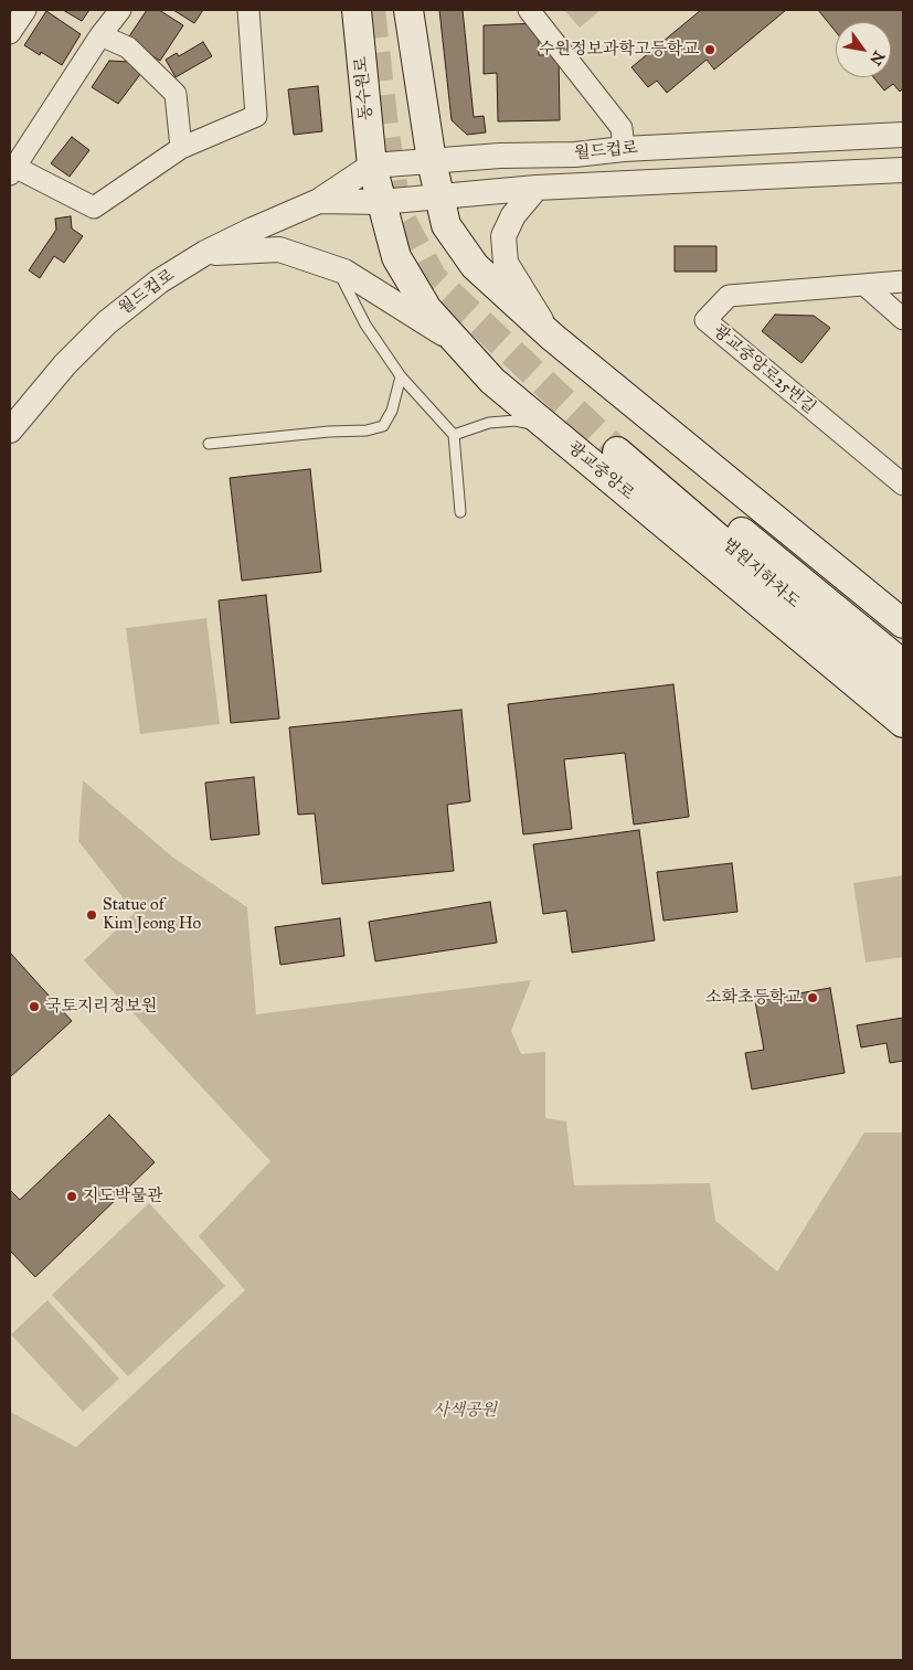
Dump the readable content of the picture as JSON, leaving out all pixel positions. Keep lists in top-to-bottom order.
{
  "streets": {
    "main road": ["동수원로", "광교중앙로", "법원지하차도"],
    "street": ["월드컵로", "광교중앙로25번길"]
  },
  "crossings": [
    ["동수원로", "월드컵로"],
    ["동수원로", "광교중앙로"],
    ["월드컵로", "광교중앙로"]
  ],
  "parks": ["사색공원"],
  "places": [
    "수원정보과학고등학교",
    "Statue of Kim Jeong Ho",
    "소화초등학교",
    "국토지리정보원",
    "지도박물관"
  ],
  "north": "bottom right"
}
